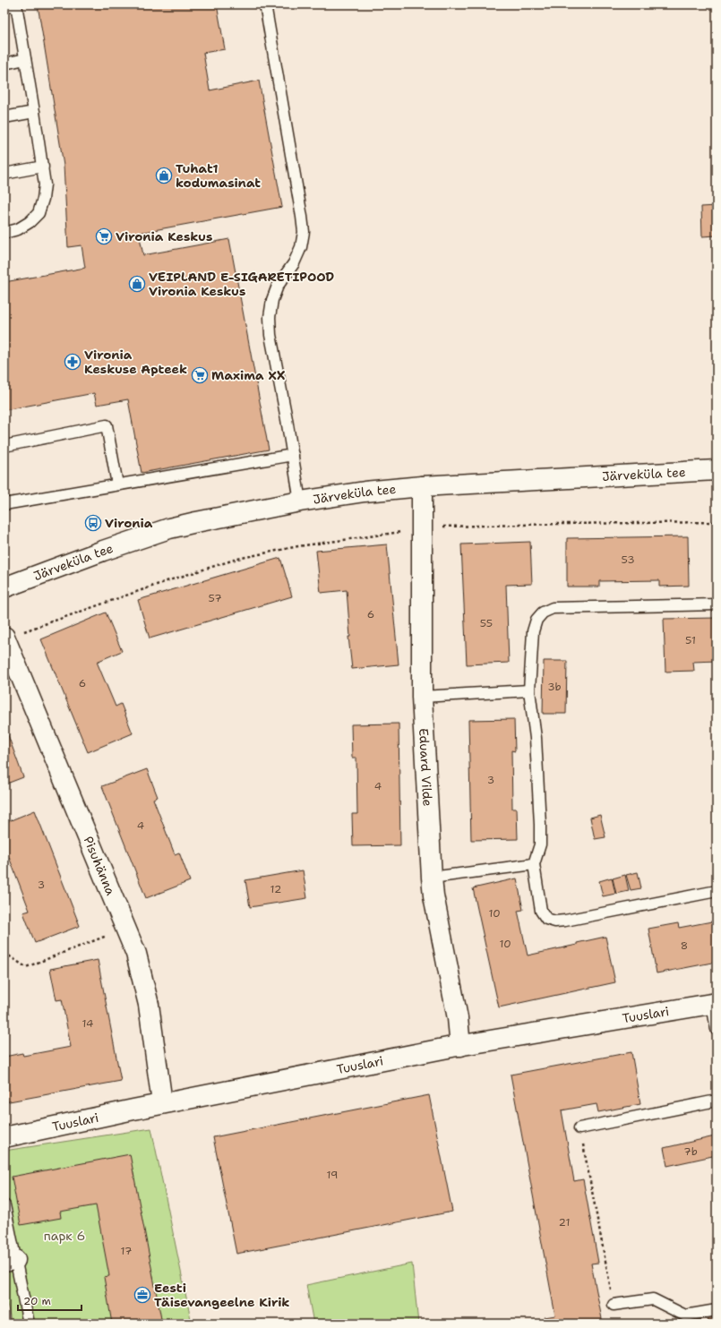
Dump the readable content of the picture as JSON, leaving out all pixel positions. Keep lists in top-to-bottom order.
{
  "streets": {
    "street": [
      "Järveküla tee",
      "Eduard Vilde",
      "Pisuhänna",
      "Tuuslari"
    ]
  },
  "crossings": [
    ["Järveküla tee", "Eduard Vilde"],
    ["Eduard Vilde", "Tuuslari"],
    ["Pisuhänna", "Tuuslari"]
  ],
  "parks": ["парк 6"],
  "places": {
    "shop": ["Tuhat1 kodumasinat", "VEIPLAND E-SIGARETIPOOD Vironia Keskus"],
    "supermarket": ["Vironia Keskus", "Maxima XX"],
    "pharmacy": ["Vironia Keskuse Apteek"],
    "bus stop": ["Vironia"],
    "office": ["Eesti Täisevangeelne Kirik"]
  },
  "house_numbers": [
    "53",
    "57",
    "6",
    "55",
    "51",
    "6",
    "3b",
    "3",
    "4",
    "4",
    "3",
    "12",
    "10",
    "10",
    "8",
    "14",
    "7b",
    "19",
    "21",
    "17"
  ],
  "scale_bar": "20 m"
}
